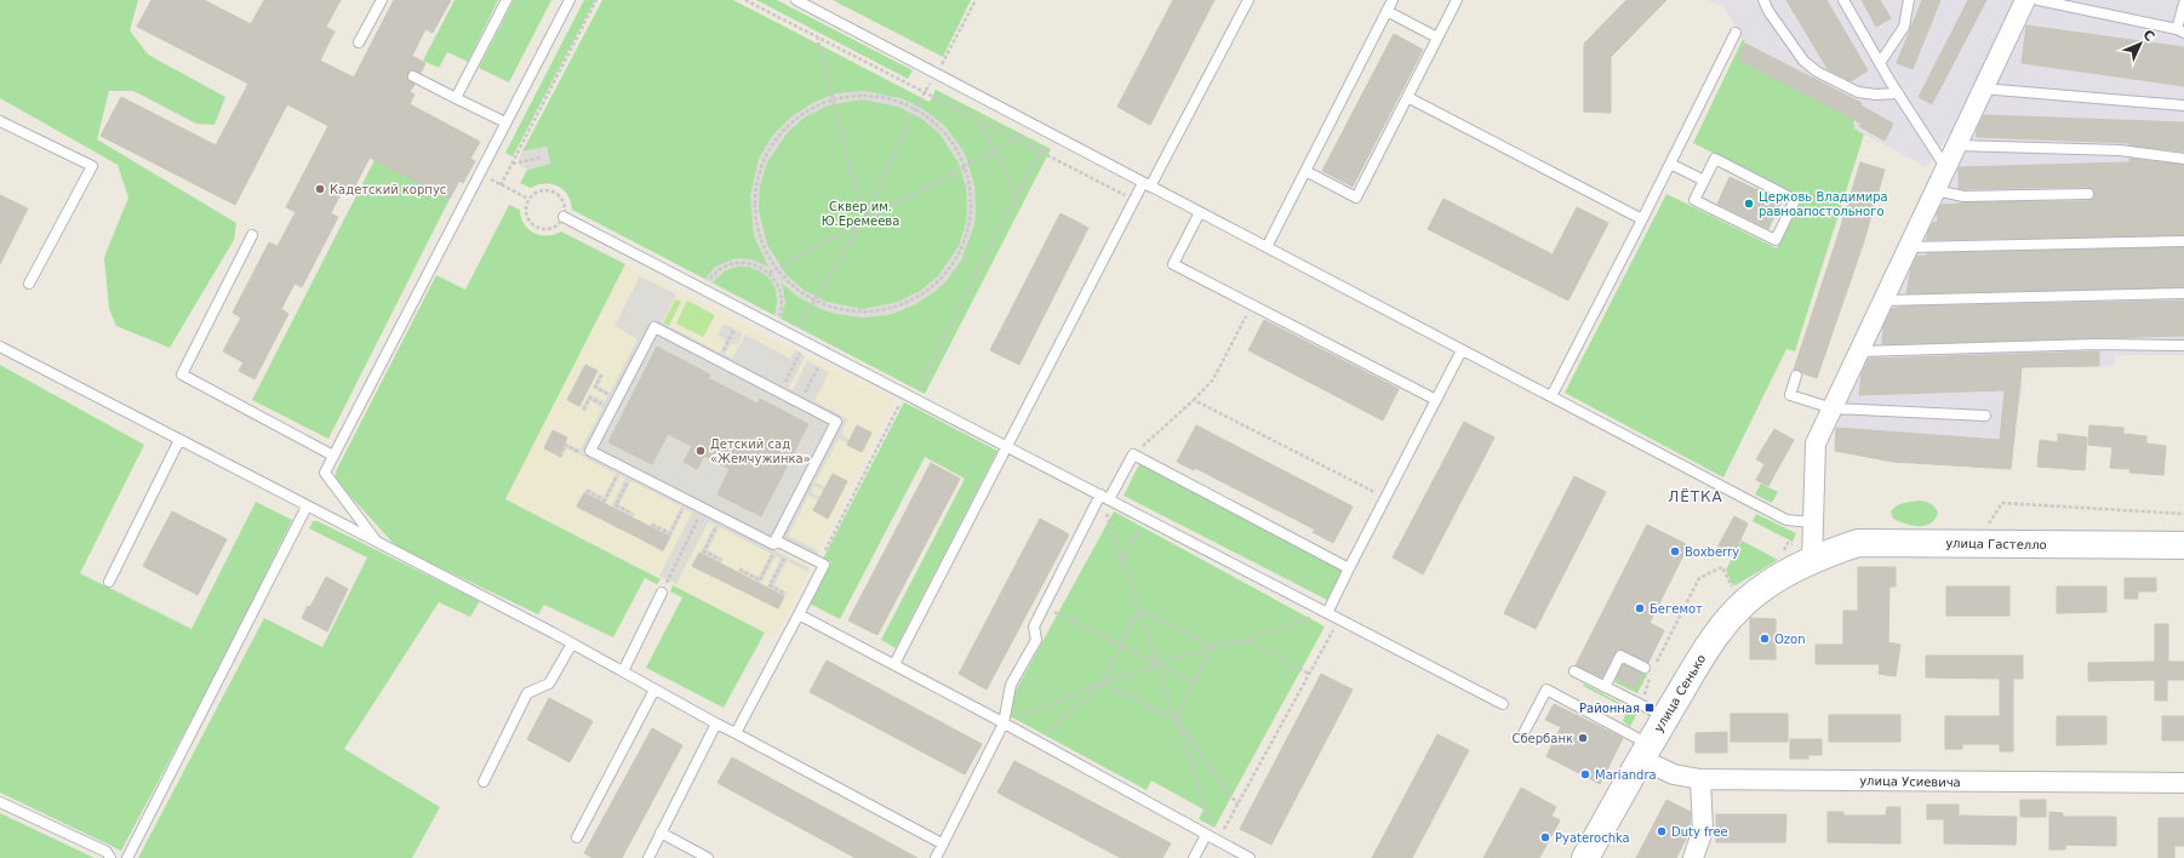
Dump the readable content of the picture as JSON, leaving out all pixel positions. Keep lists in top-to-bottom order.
{
  "streets": {
    "street": ["улица Гастелло", "улица Сенько", "улица Усиевича"]
  },
  "crossings": [
    ["улица Гастелло", "улица Сенько"],
    ["улица Сенько", "улица Усиевича"]
  ],
  "districts": ["ЛЁТКА"],
  "parks": ["Сквер им. Ю.Еремеева"],
  "places": {
    "other": [
      "Кадетский корпус",
      "Церковь Владимира равноапостольного",
      "Детский сад «Жемчужинка»",
      "Boxberry",
      "Бегемот",
      "Ozon",
      "Сбербанк",
      "Mariandra",
      "Duty free",
      "Pyaterochka"
    ],
    "transit": ["Районная"]
  },
  "north": "top right"
}
